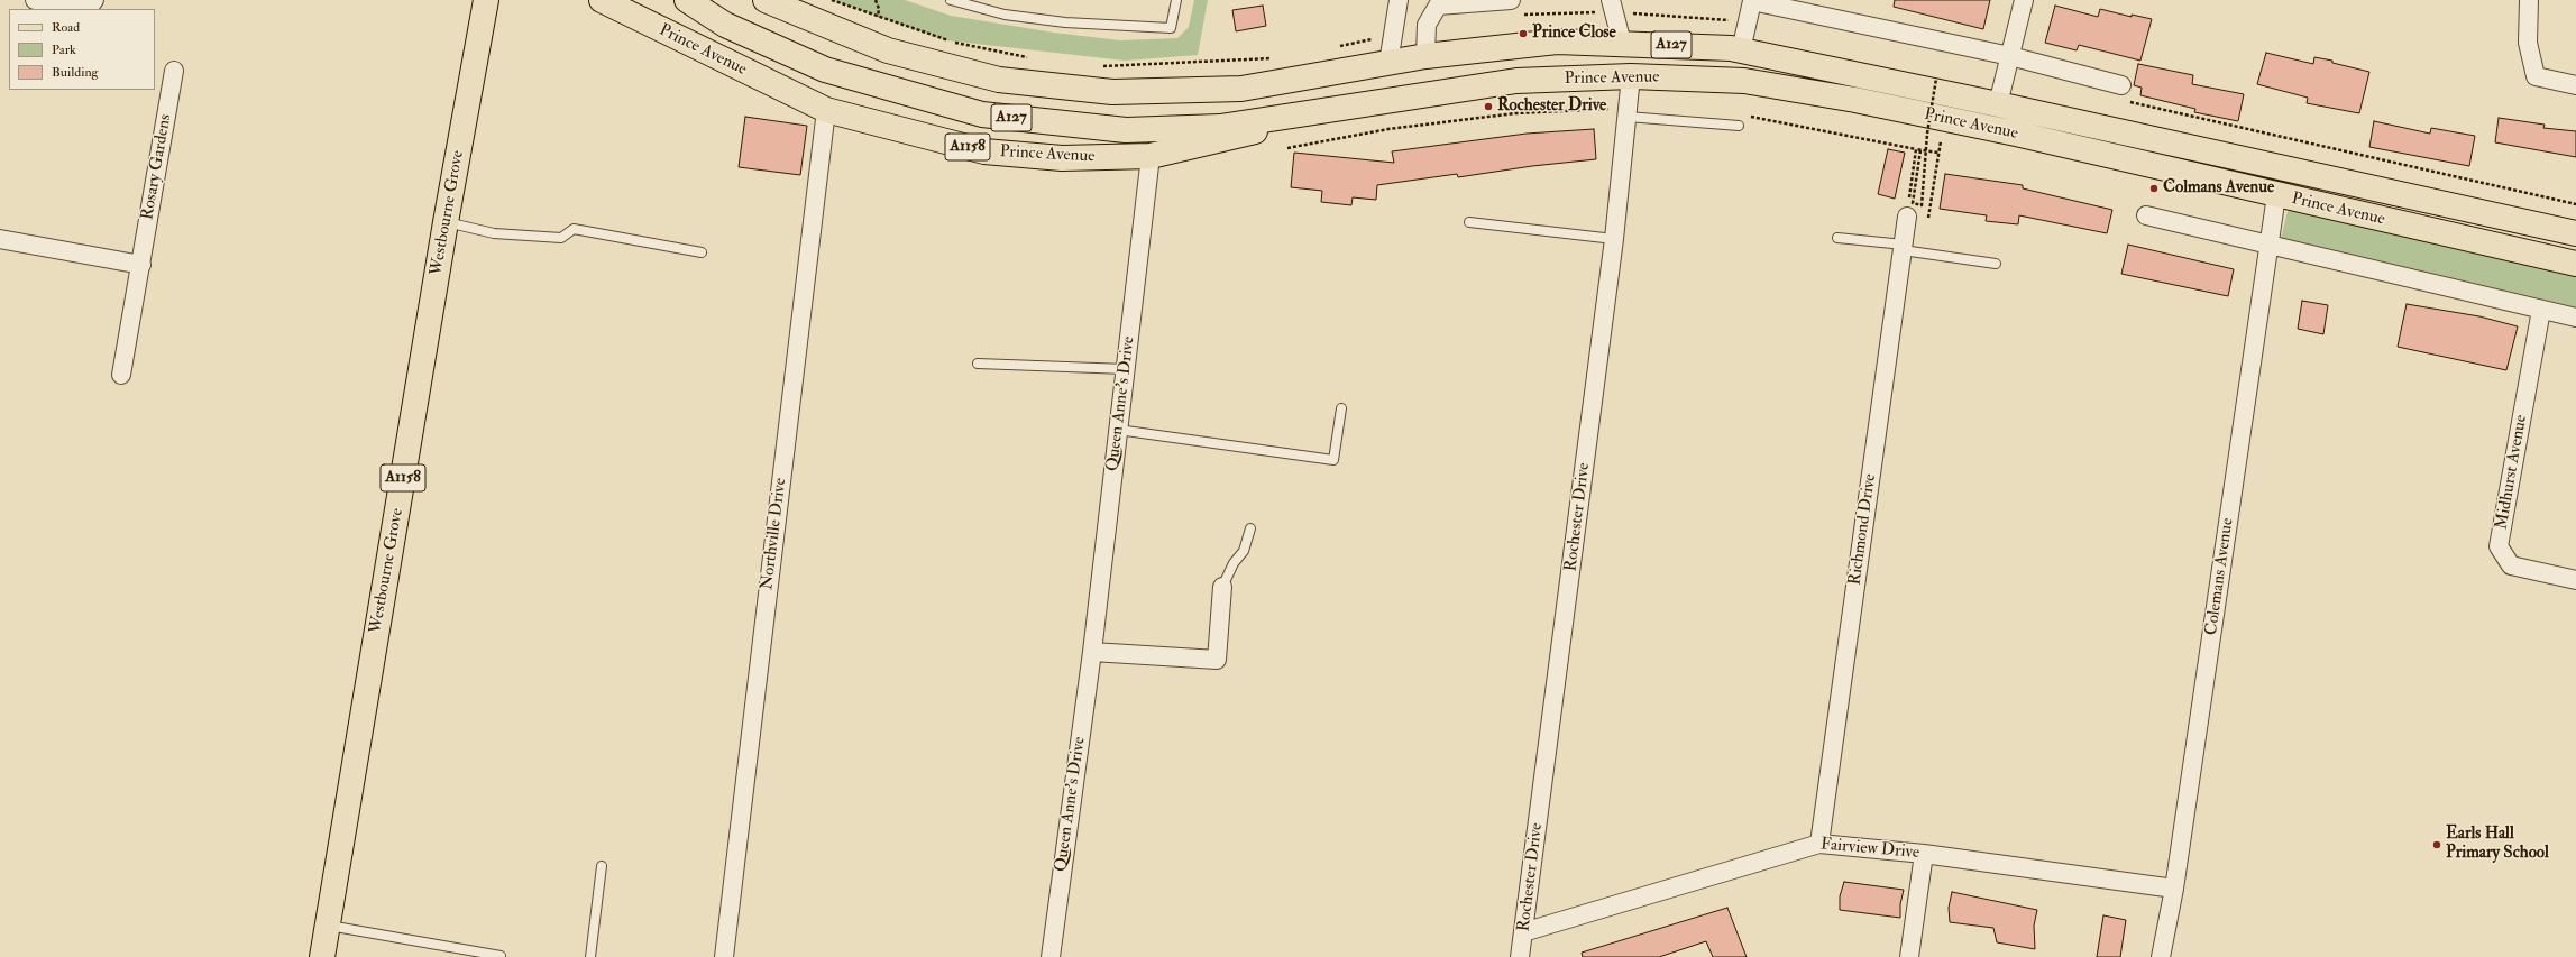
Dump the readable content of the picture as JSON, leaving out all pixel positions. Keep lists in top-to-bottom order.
{
  "streets": {
    "main road": [
      "A127",
      "Prince Avenue",
      "A1158",
      "Westbourne Grove"
    ],
    "street": [
      "Rosary Gardens",
      "Queen Anne's Drive",
      "Midhurst Avenue",
      "Rochester Drive",
      "Richmond Drive",
      "Northville Drive",
      "Colemans Avenue",
      "Fairview Drive"
    ]
  },
  "crossings": [
    ["Prince Avenue", "Queen Anne's Drive"],
    ["Prince Avenue", "Rochester Drive"],
    ["Prince Avenue", "Northville Drive"],
    ["Prince Avenue", "Colemans Avenue"],
    ["Rochester Drive", "Fairview Drive"],
    ["Richmond Drive", "Fairview Drive"],
    ["Colemans Avenue", "Fairview Drive"]
  ],
  "places": [
    "Prince Close",
    "Rochester Drive",
    "Colmans Avenue",
    "Earls Hall Primary School"
  ],
  "legend": ["Road", "Park", "Building"]
}
